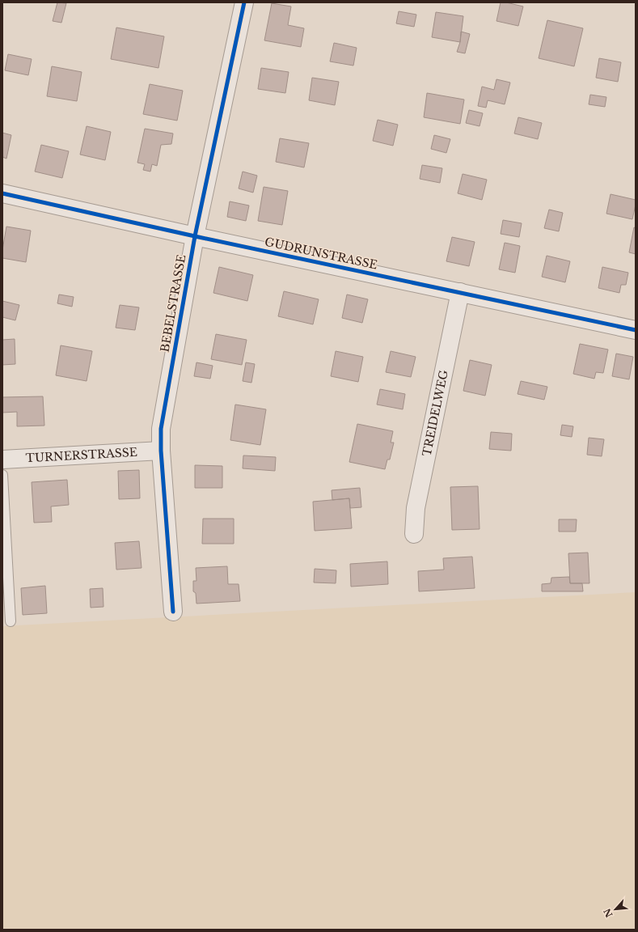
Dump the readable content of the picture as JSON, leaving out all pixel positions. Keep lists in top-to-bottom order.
{
  "streets": {
    "street": [
      "GUDRUNSTRASSE",
      "BEBELSTRASSE",
      "TREIDELWEG",
      "TURNERSTRASSE"
    ]
  },
  "crossings": [
    ["GUDRUNSTRASSE", "BEBELSTRASSE"],
    ["GUDRUNSTRASSE", "TREIDELWEG"],
    ["BEBELSTRASSE", "TURNERSTRASSE"]
  ],
  "north": "bottom left"
}
